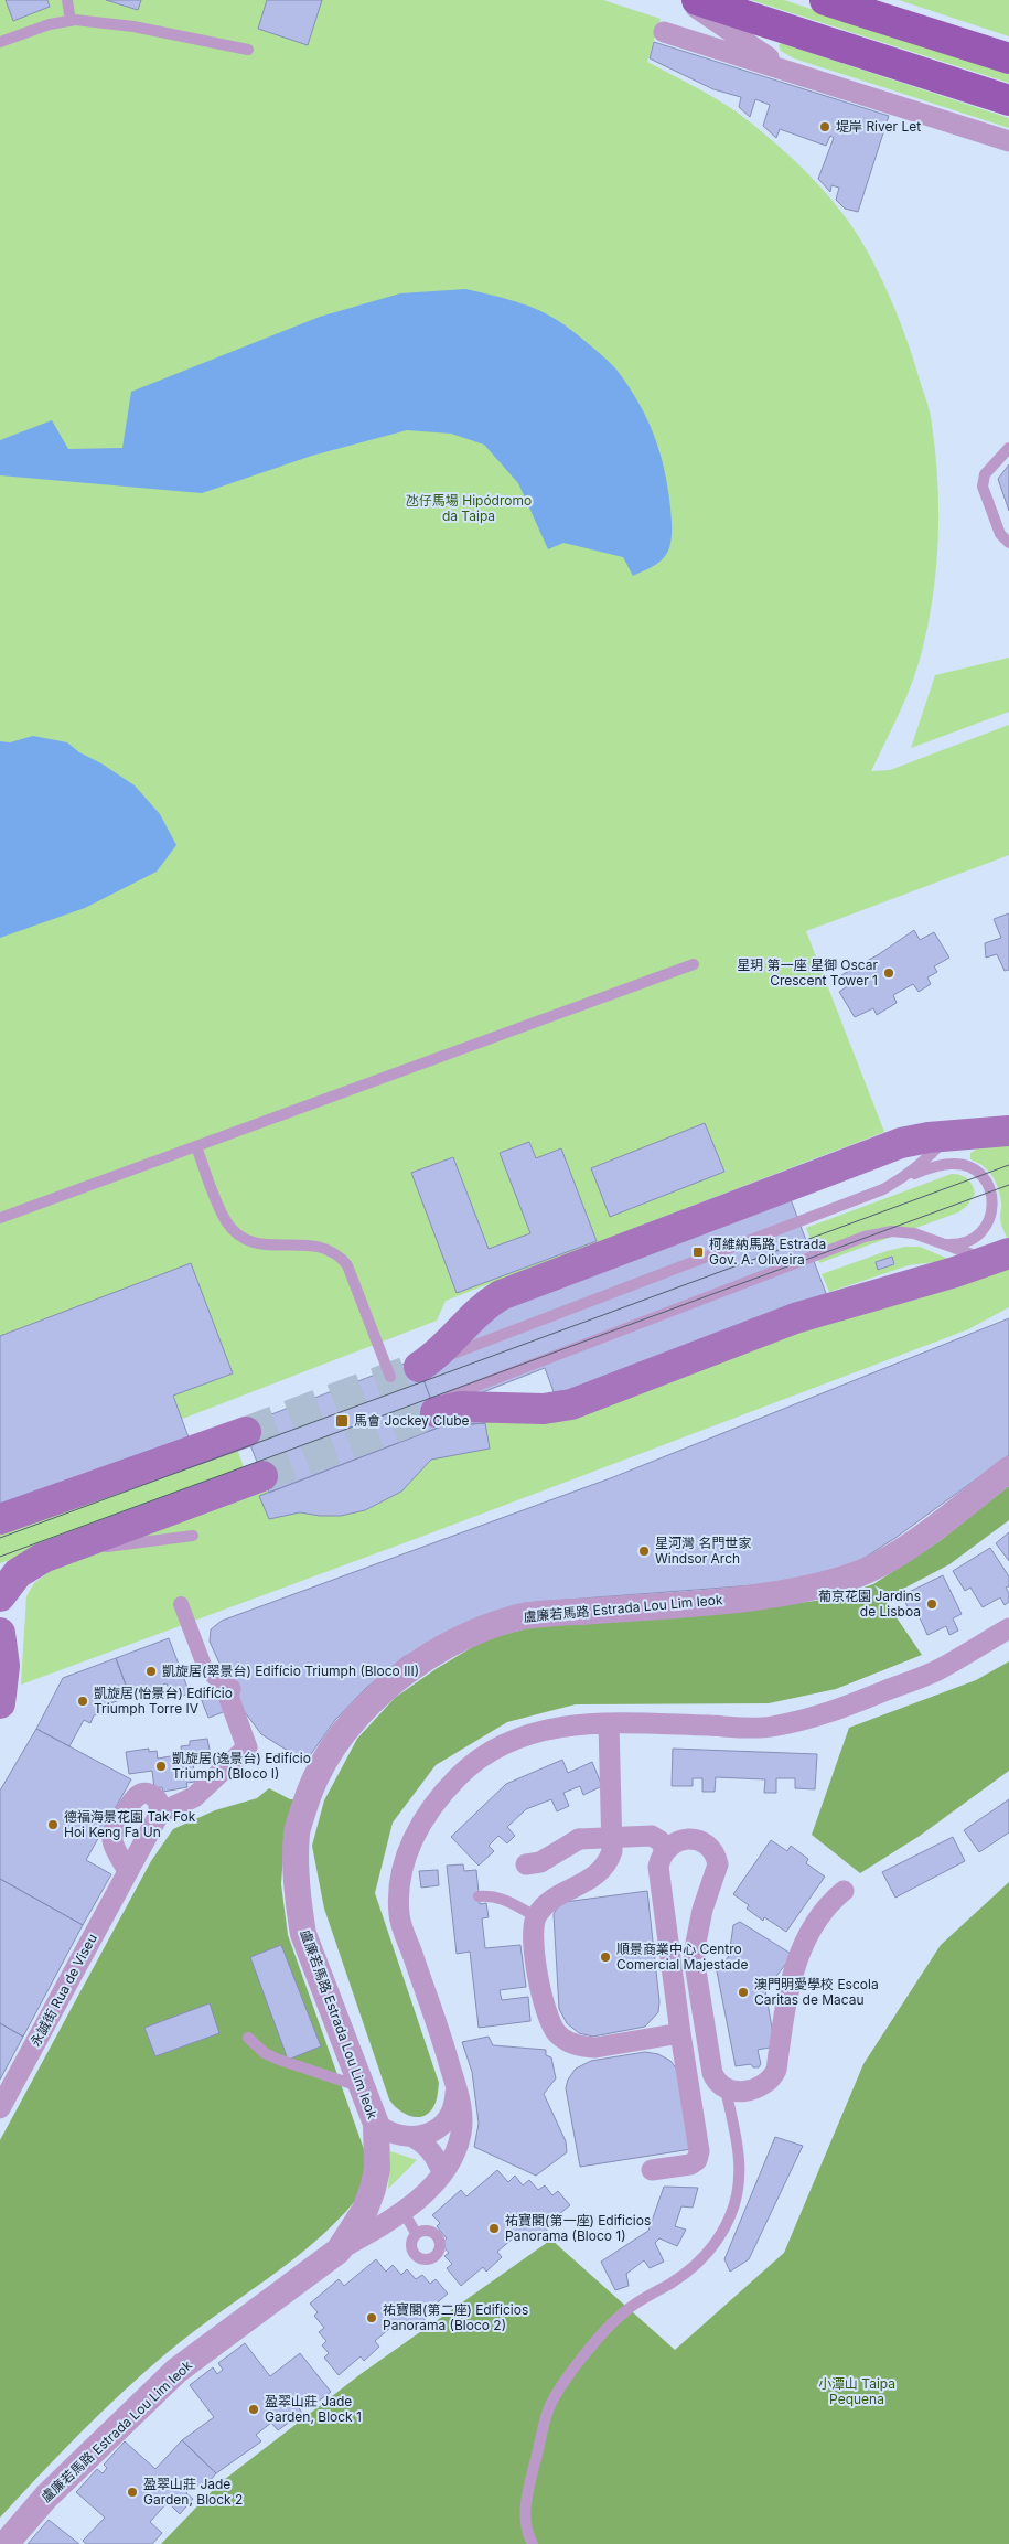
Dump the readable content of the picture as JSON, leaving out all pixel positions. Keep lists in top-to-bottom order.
{
  "streets": {
    "street": ["盧廉若馬路 Estrada Lou Lim Ieok", "永誠街 Rua de Viseu"]
  },
  "parks": ["氹仔馬場 Hipódromo da Taipa", "小潭山 Taipa Pequena"],
  "places": {
    "other": [
      "堤岸 River Let",
      "星玥 第一座 星御 Oscar Crescent Tower 1",
      "星河灣 名門世家 Windsor Arch",
      "葡京花園 Jardins de Lisboa",
      "凱旋居(翠景台) Edifício Triumph (Bloco III)",
      "凱旋居(怡景台) Edifício Triumph Torre IV",
      "凱旋居(逸景台) Edifício Triumph (Bloco I)",
      "德福海景花園 Tak Fok Hoi Keng Fa Un",
      "順景商業中心 Centro Comercial Majestade",
      "澳門明愛學校 Escola Caritas de Macau",
      "祐寶閣(第一座) Edificios Panorama (Bloco 1)",
      "祐寶閣(第二座) Edificios Panorama (Bloco 2)",
      "盈翠山莊 Jade Garden, Block 1",
      "盈翠山莊 Jade Garden, Block 2"
    ],
    "transit": ["柯維納馬路 Estrada Gov. A. Oliveira", "馬會 Jockey Clube"]
  }
}
